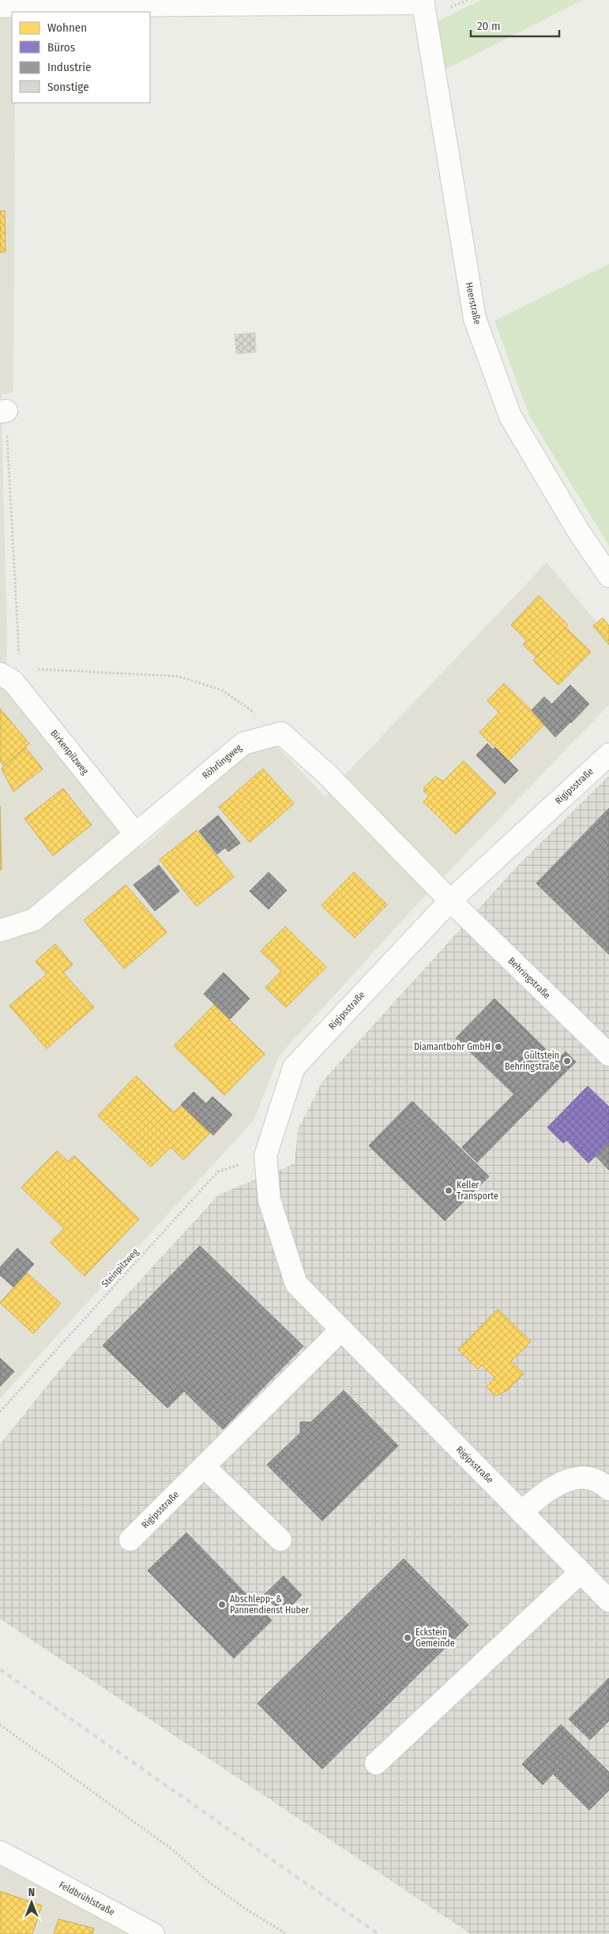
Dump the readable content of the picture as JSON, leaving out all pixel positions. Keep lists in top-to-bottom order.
{
  "streets": {
    "street": [
      "Heerstraße",
      "Birkenpilzweg",
      "Röhrlingweg",
      "Rigipsstraße",
      "Behringstraße",
      "Feldbrühlstraße"
    ],
    "path": ["Steinpilzweg"]
  },
  "crossings": [
    ["Birkenpilzweg", "Röhrlingweg"],
    ["Rigipsstraße", "Behringstraße"],
    ["Rigipsstraße", "Steinpilzweg"]
  ],
  "places": [
    "Diamantbohr GmbH",
    "Gültstein Behringstraße",
    "Keller Transporte",
    "Abschlepp- & Pannendienst Huber",
    "Eckstein Gemeinde"
  ],
  "legend": [
    "Wohnen",
    "Büros",
    "Industrie",
    "Sonstige"
  ],
  "scale_bar": "20 m",
  "north": "top"
}
